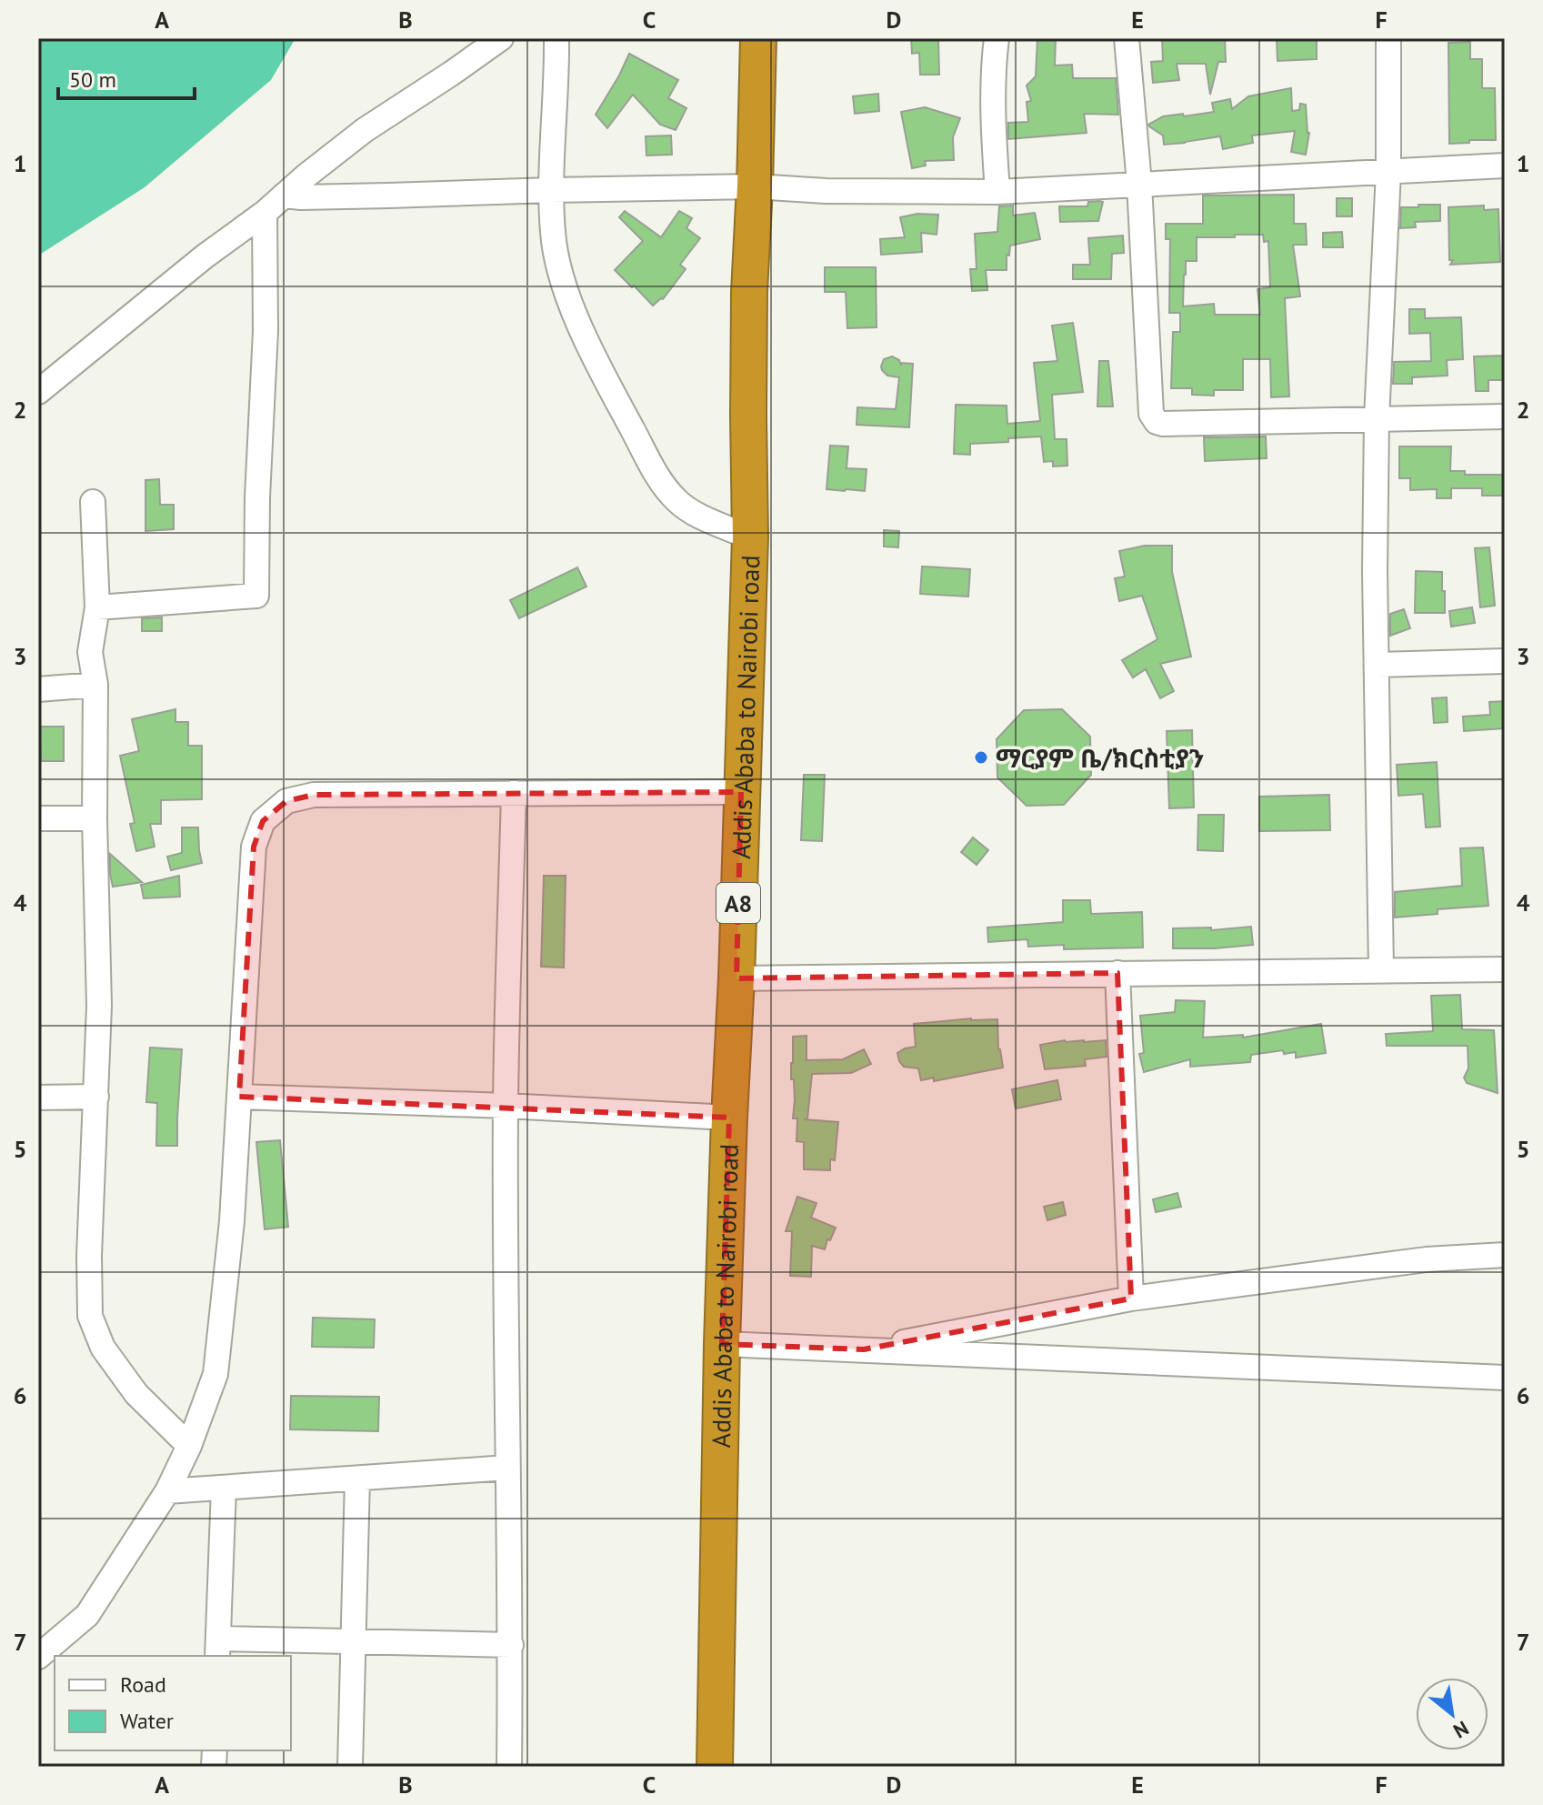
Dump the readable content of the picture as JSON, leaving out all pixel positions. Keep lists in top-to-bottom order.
{
  "streets": {
    "highway": ["Addis Ababa to Nairobi road", "A8"]
  },
  "places": ["ማርያም ቤ/ክርስቲያን"],
  "legend": ["Road", "Water"],
  "scale_bar": "50 m",
  "north": "bottom right",
  "grid": {
    "columns": [
      "A",
      "B",
      "C",
      "D",
      "E",
      "F"
    ],
    "rows": [
      "1",
      "2",
      "3",
      "4",
      "5",
      "6",
      "7"
    ]
  }
}
